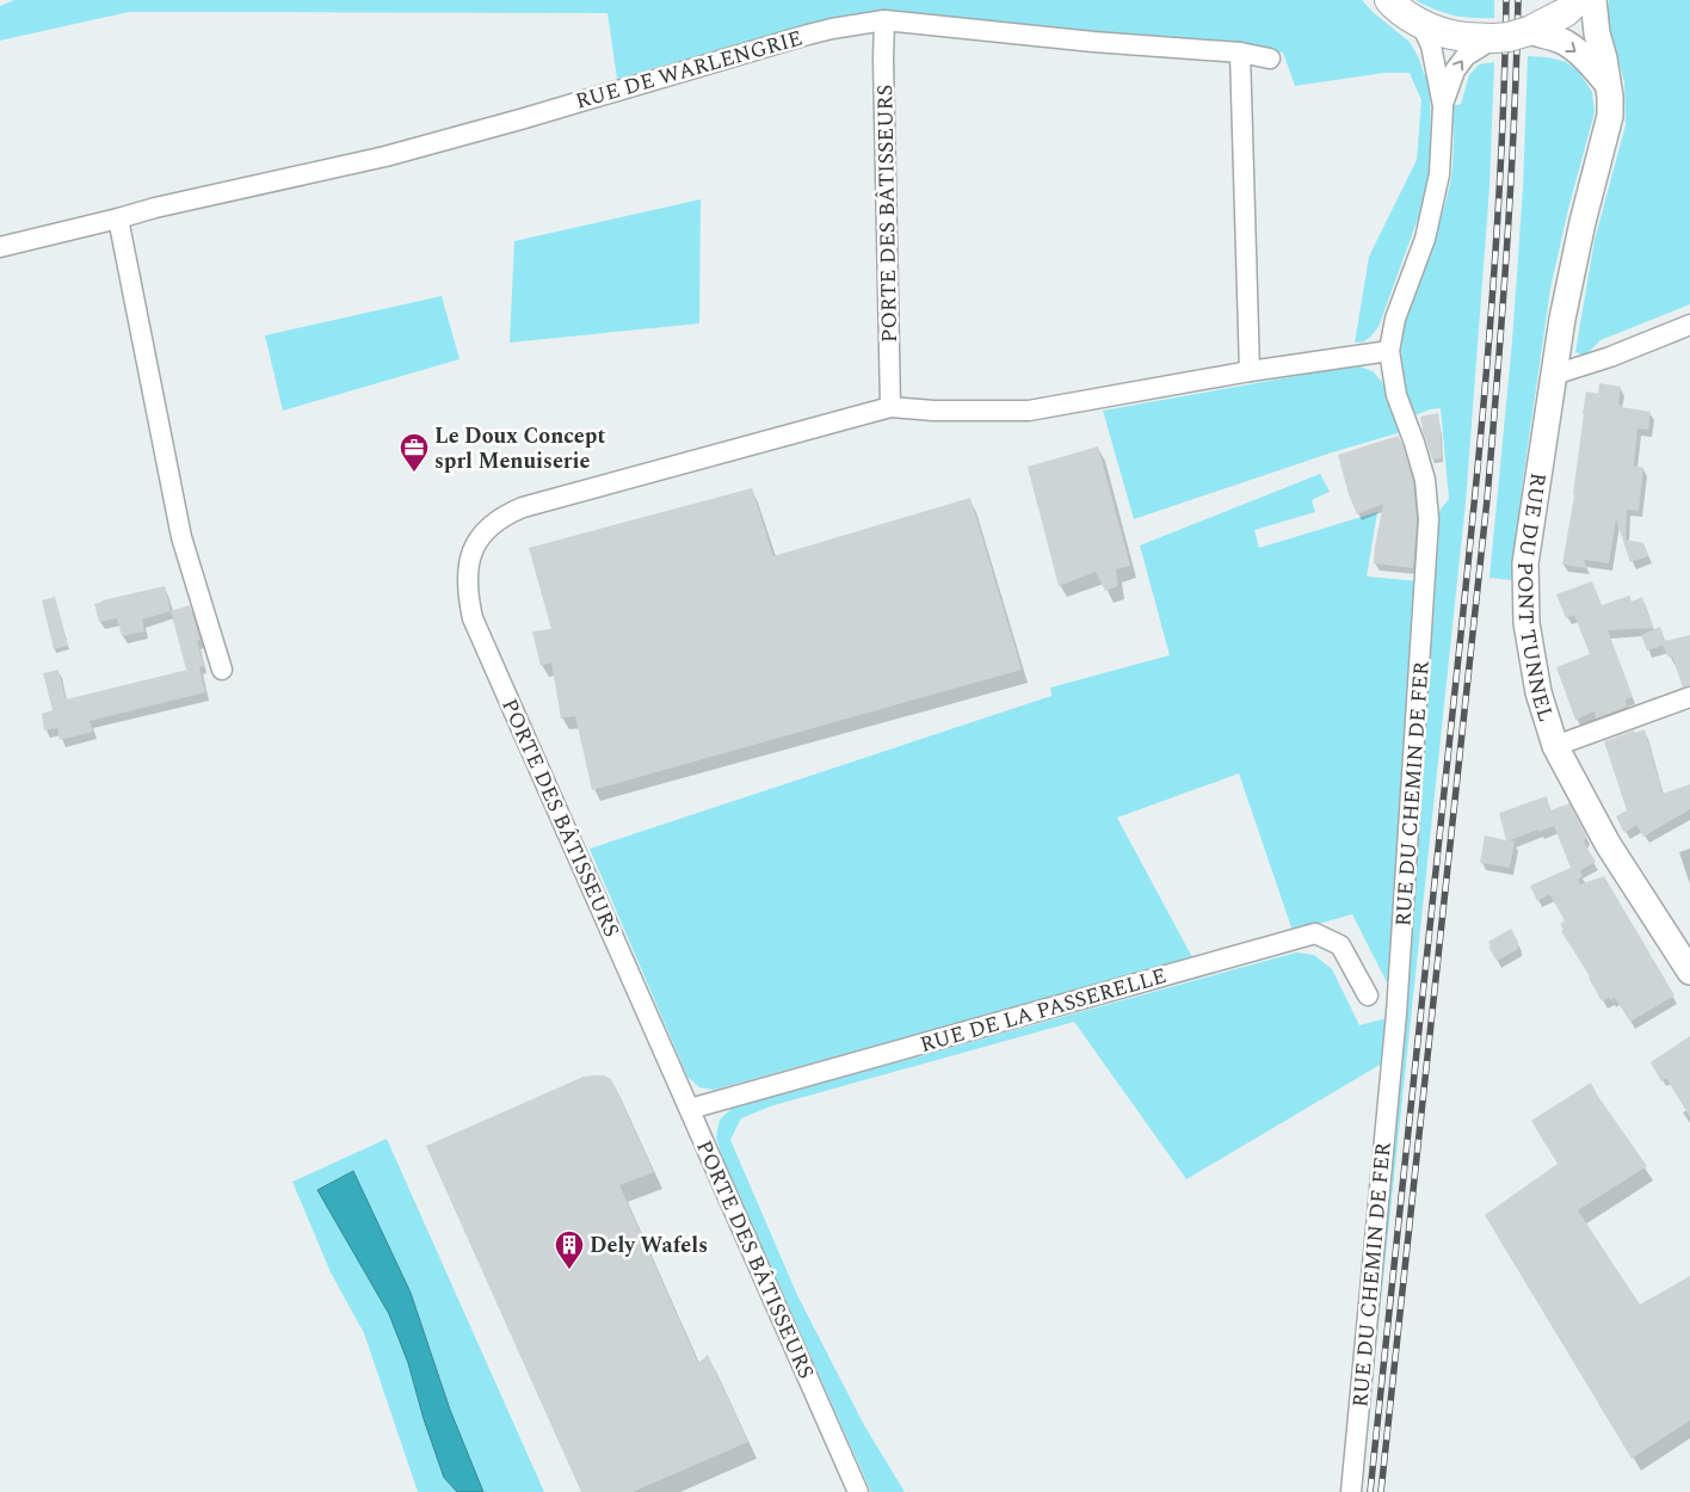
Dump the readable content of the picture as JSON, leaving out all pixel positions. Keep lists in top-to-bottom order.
{
  "streets": {
    "main road": ["RUE DU PONT TUNNEL"],
    "street": [
      "RUE DE WARLENGRIE",
      "PORTE DES BÂTISSEURS",
      "RUE DU CHEMIN DE FER",
      "RUE DE LA PASSERELLE"
    ]
  },
  "crossings": [
    ["RUE DE WARLENGRIE", "PORTE DES BÂTISSEURS"],
    ["PORTE DES BÂTISSEURS", "RUE DU CHEMIN DE FER"],
    ["PORTE DES BÂTISSEURS", "RUE DE LA PASSERELLE"]
  ],
  "places": {
    "office": ["Le Doux Concept sprl Menuiserie"],
    "building": ["Dely Wafels"]
  }
}
